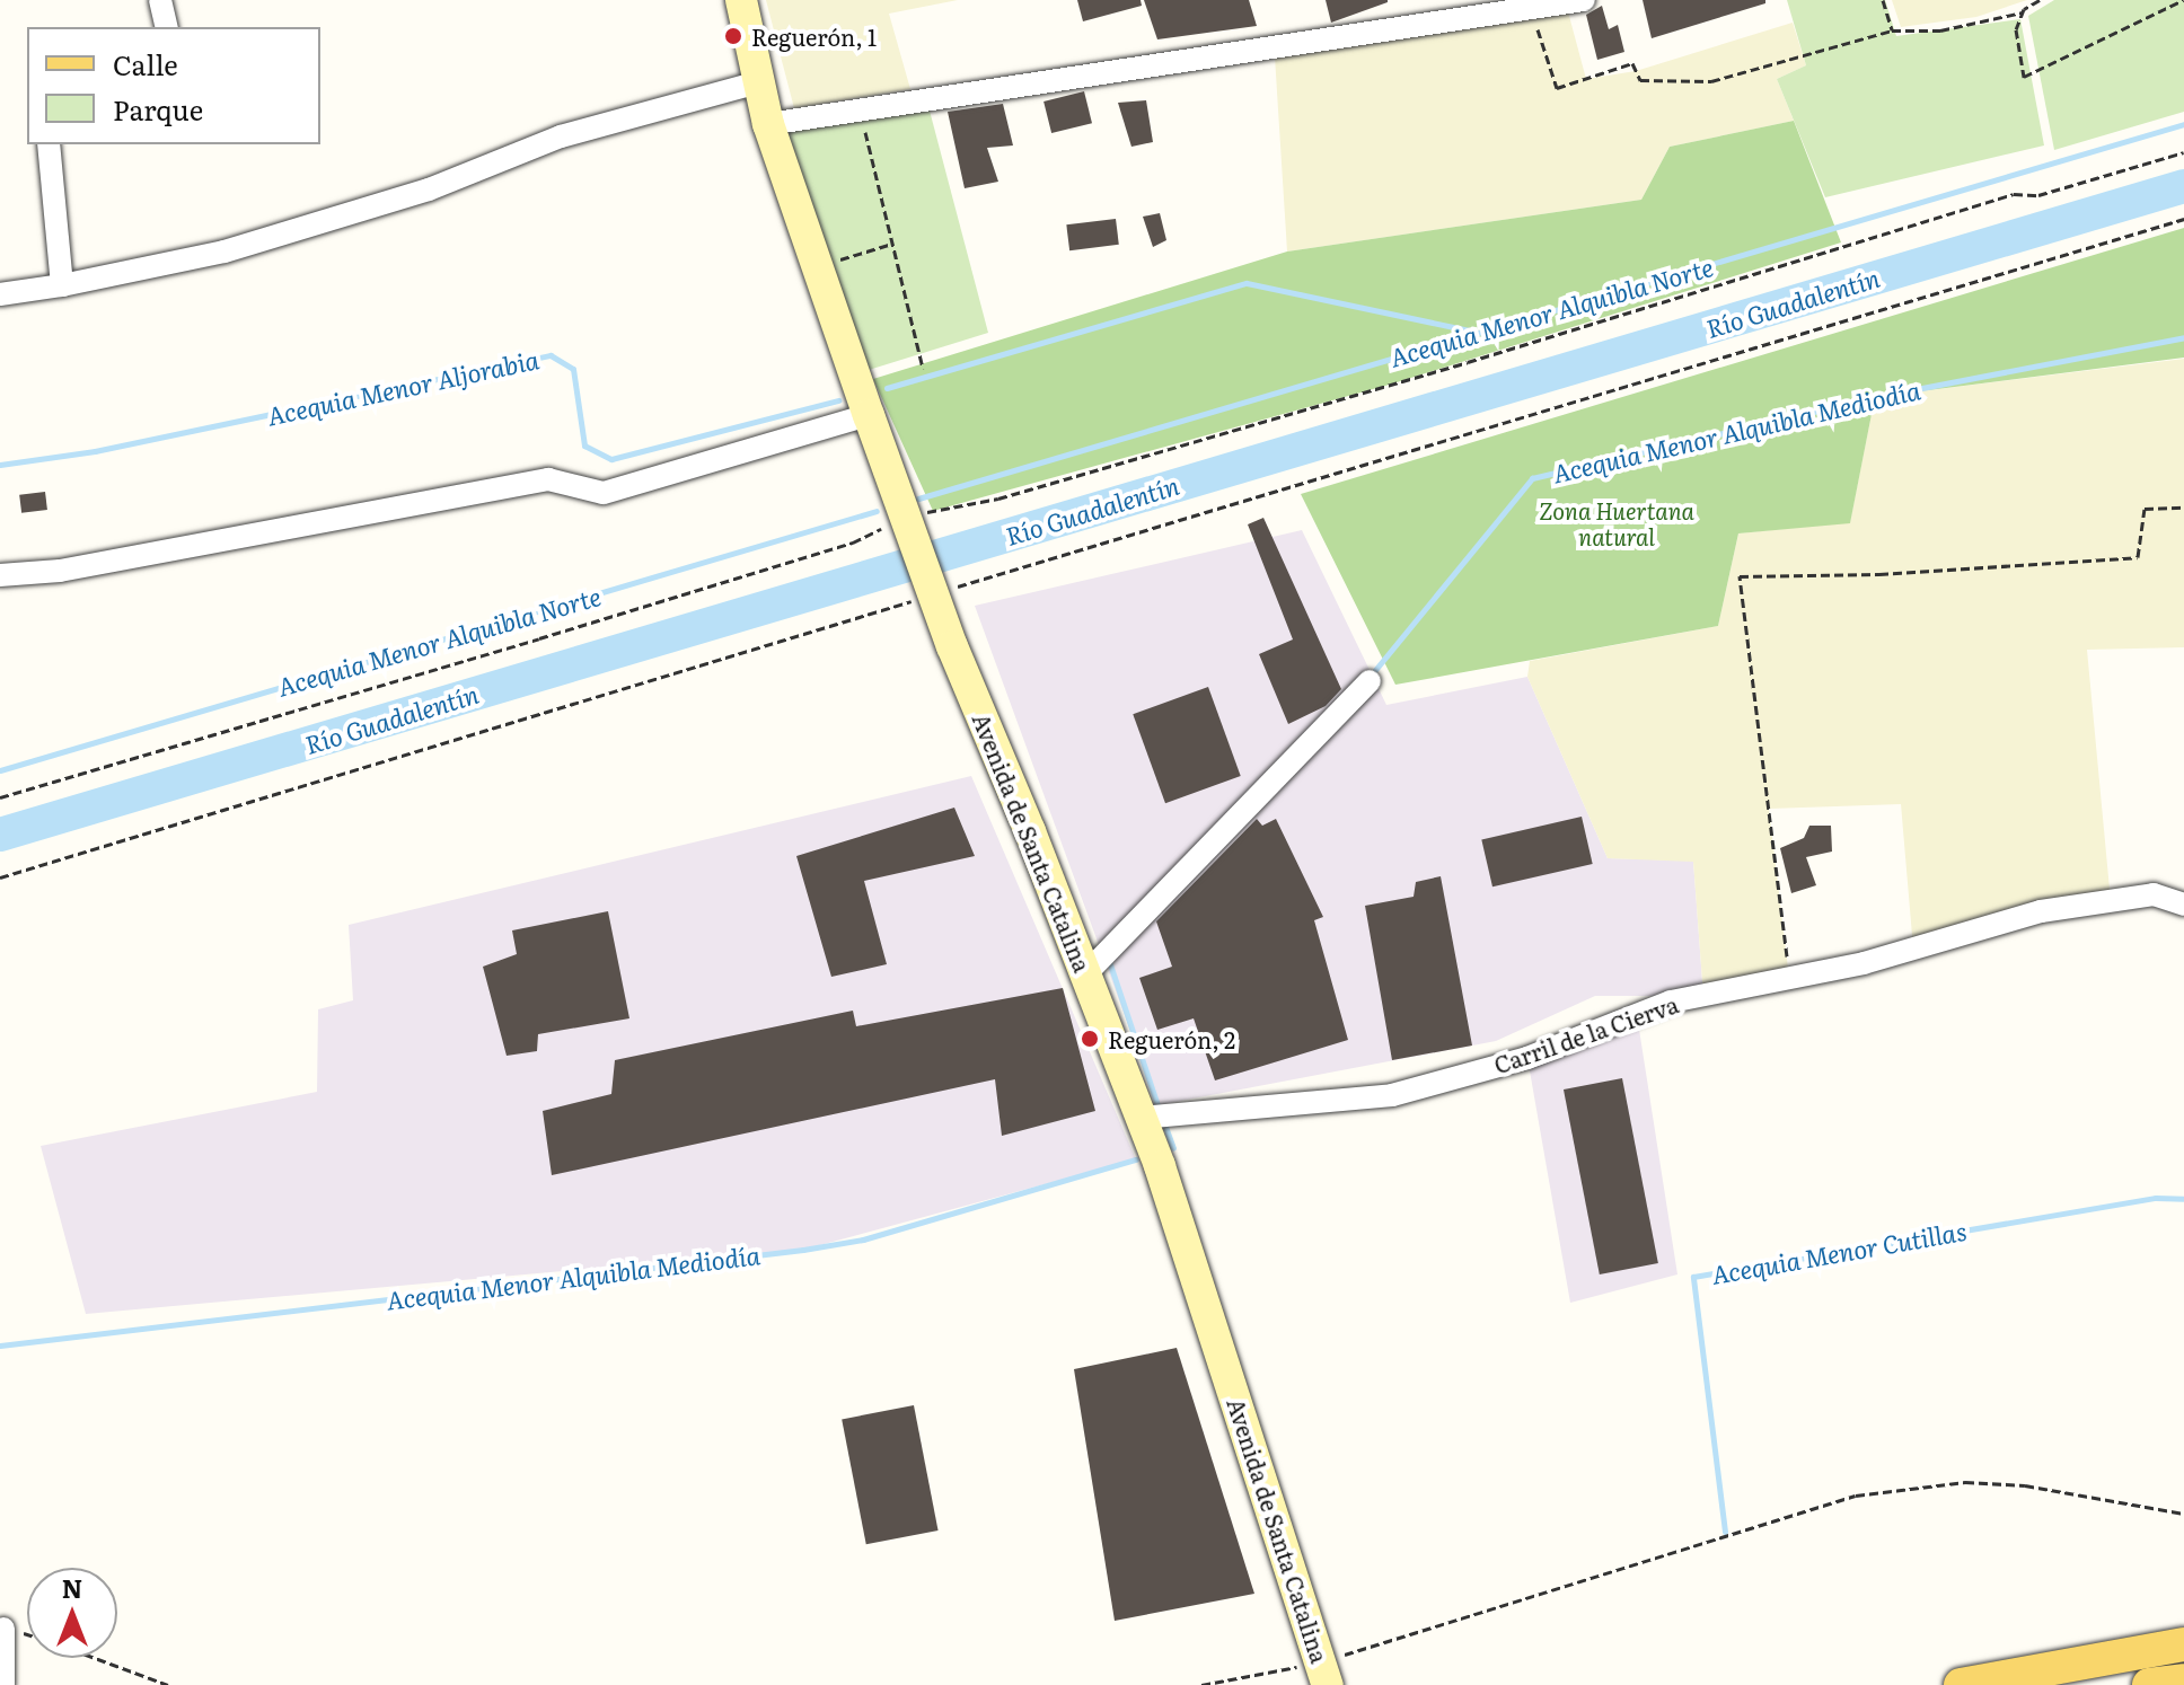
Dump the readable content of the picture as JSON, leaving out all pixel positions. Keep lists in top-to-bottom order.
{
  "streets": {
    "main road": ["Avenida de Santa Catalina"],
    "street": ["Carril de la Cierva"]
  },
  "crossings": [
    ["Avenida de Santa Catalina", "Carril de la Cierva"]
  ],
  "water": [
    "Río Guadalentín",
    "Acequia Menor Alquibla Norte",
    "Acequia Menor Aljorabia",
    "Acequia Menor Alquibla Mediodía",
    "Acequia Menor Cutillas"
  ],
  "parks": ["Zona Huertana natural"],
  "places": ["Reguerón, 1", "Reguerón, 2"],
  "legend": ["Calle", "Parque"],
  "north": "top"
}
